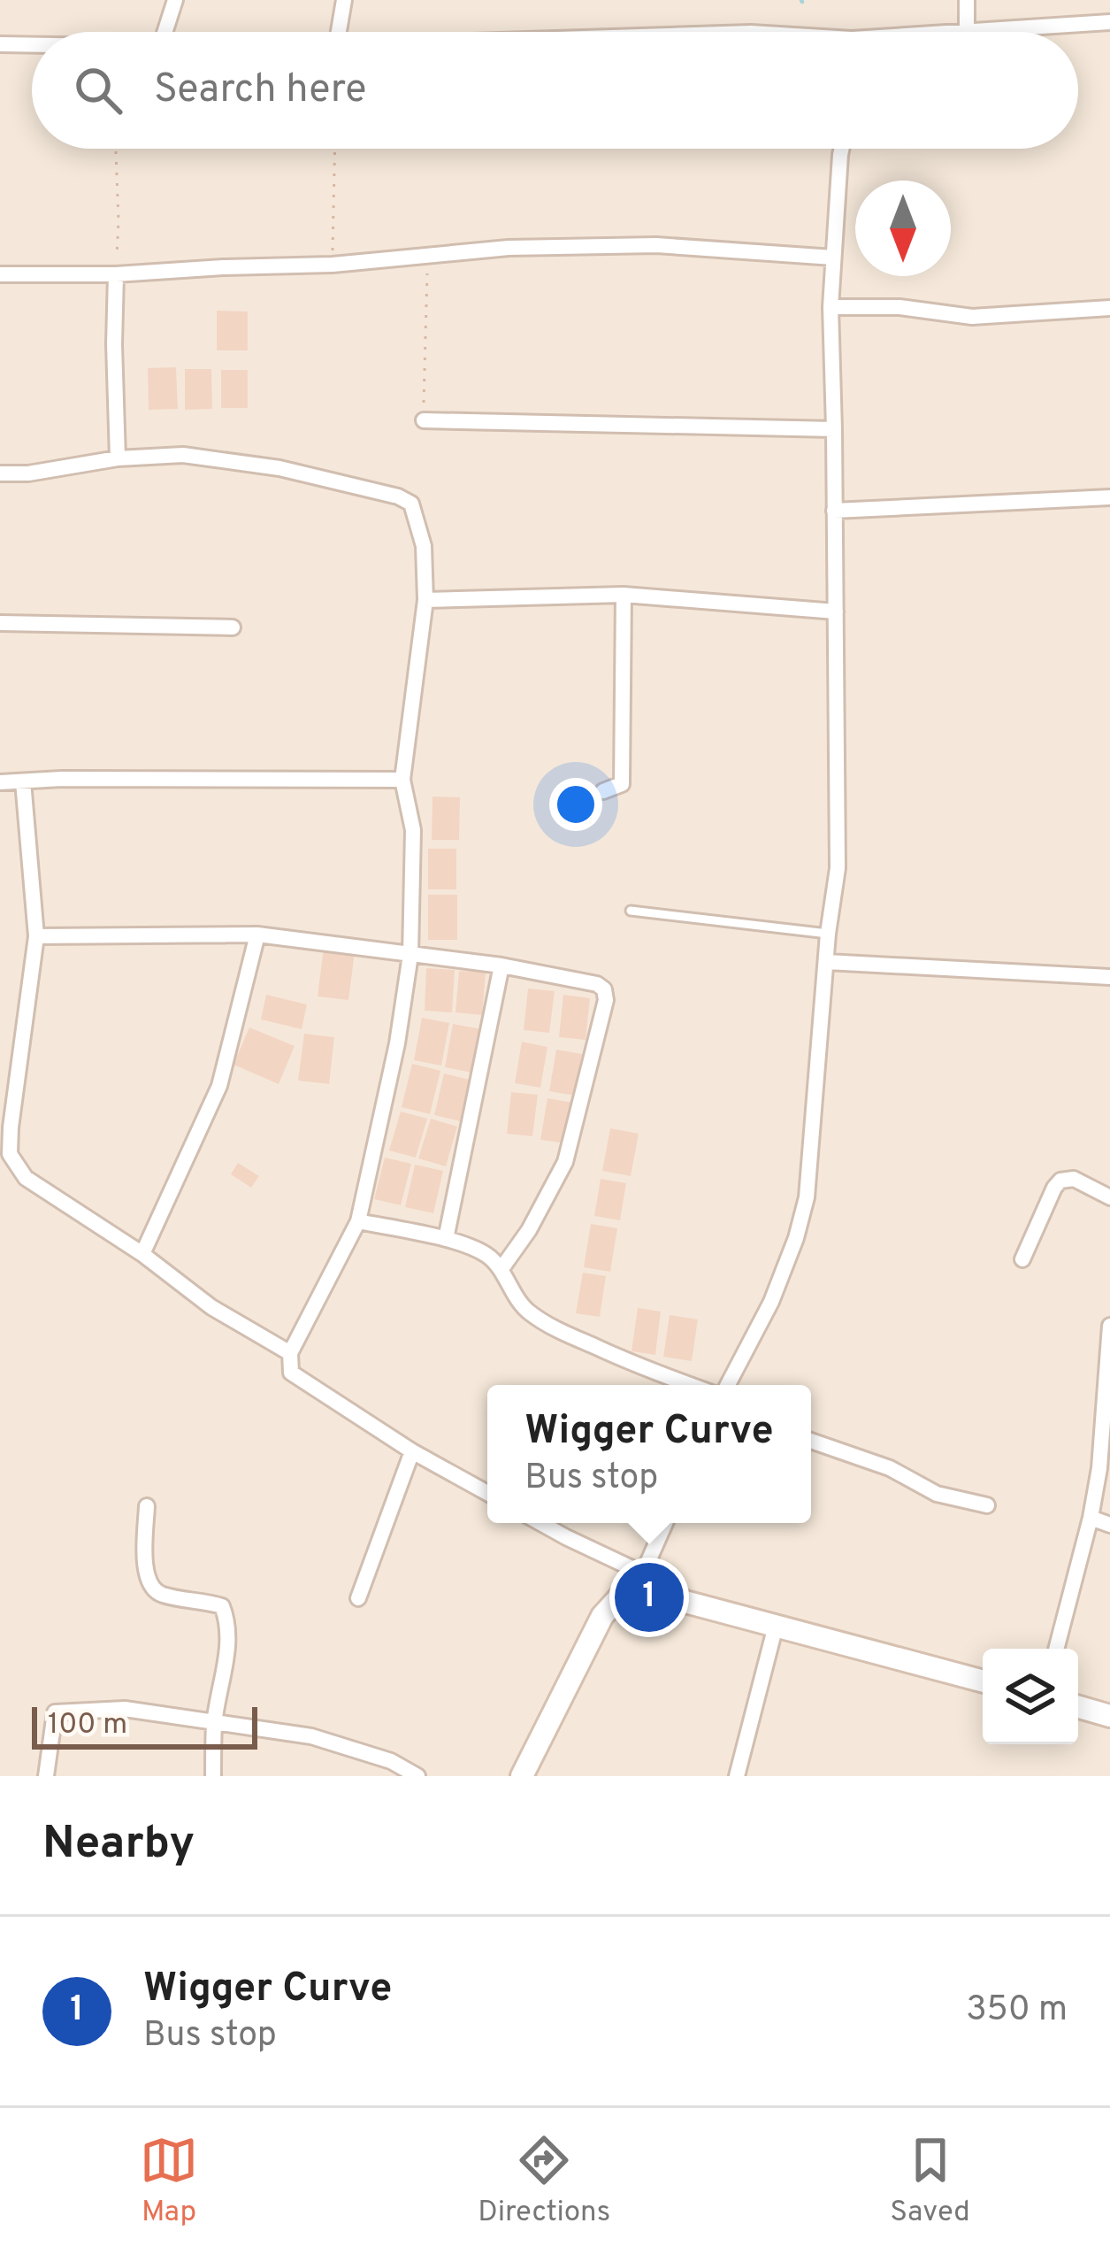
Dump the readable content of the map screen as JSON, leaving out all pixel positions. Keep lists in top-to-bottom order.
{
  "scale_bar": "100 m",
  "north": "bottom",
  "page": {
    "search": "Search here",
    "popup": ["Wigger Curve", "Bus stop"],
    "pins": "1",
    "scale": "100 m",
    "heading": "Nearby",
    "list": [
      {
        "mark": "1",
        "name": "Wigger Curve",
        "note": "Bus stop",
        "value": "350 m"
      }
    ],
    "nav": ["Map", "Directions", "Saved"]
  }
}
